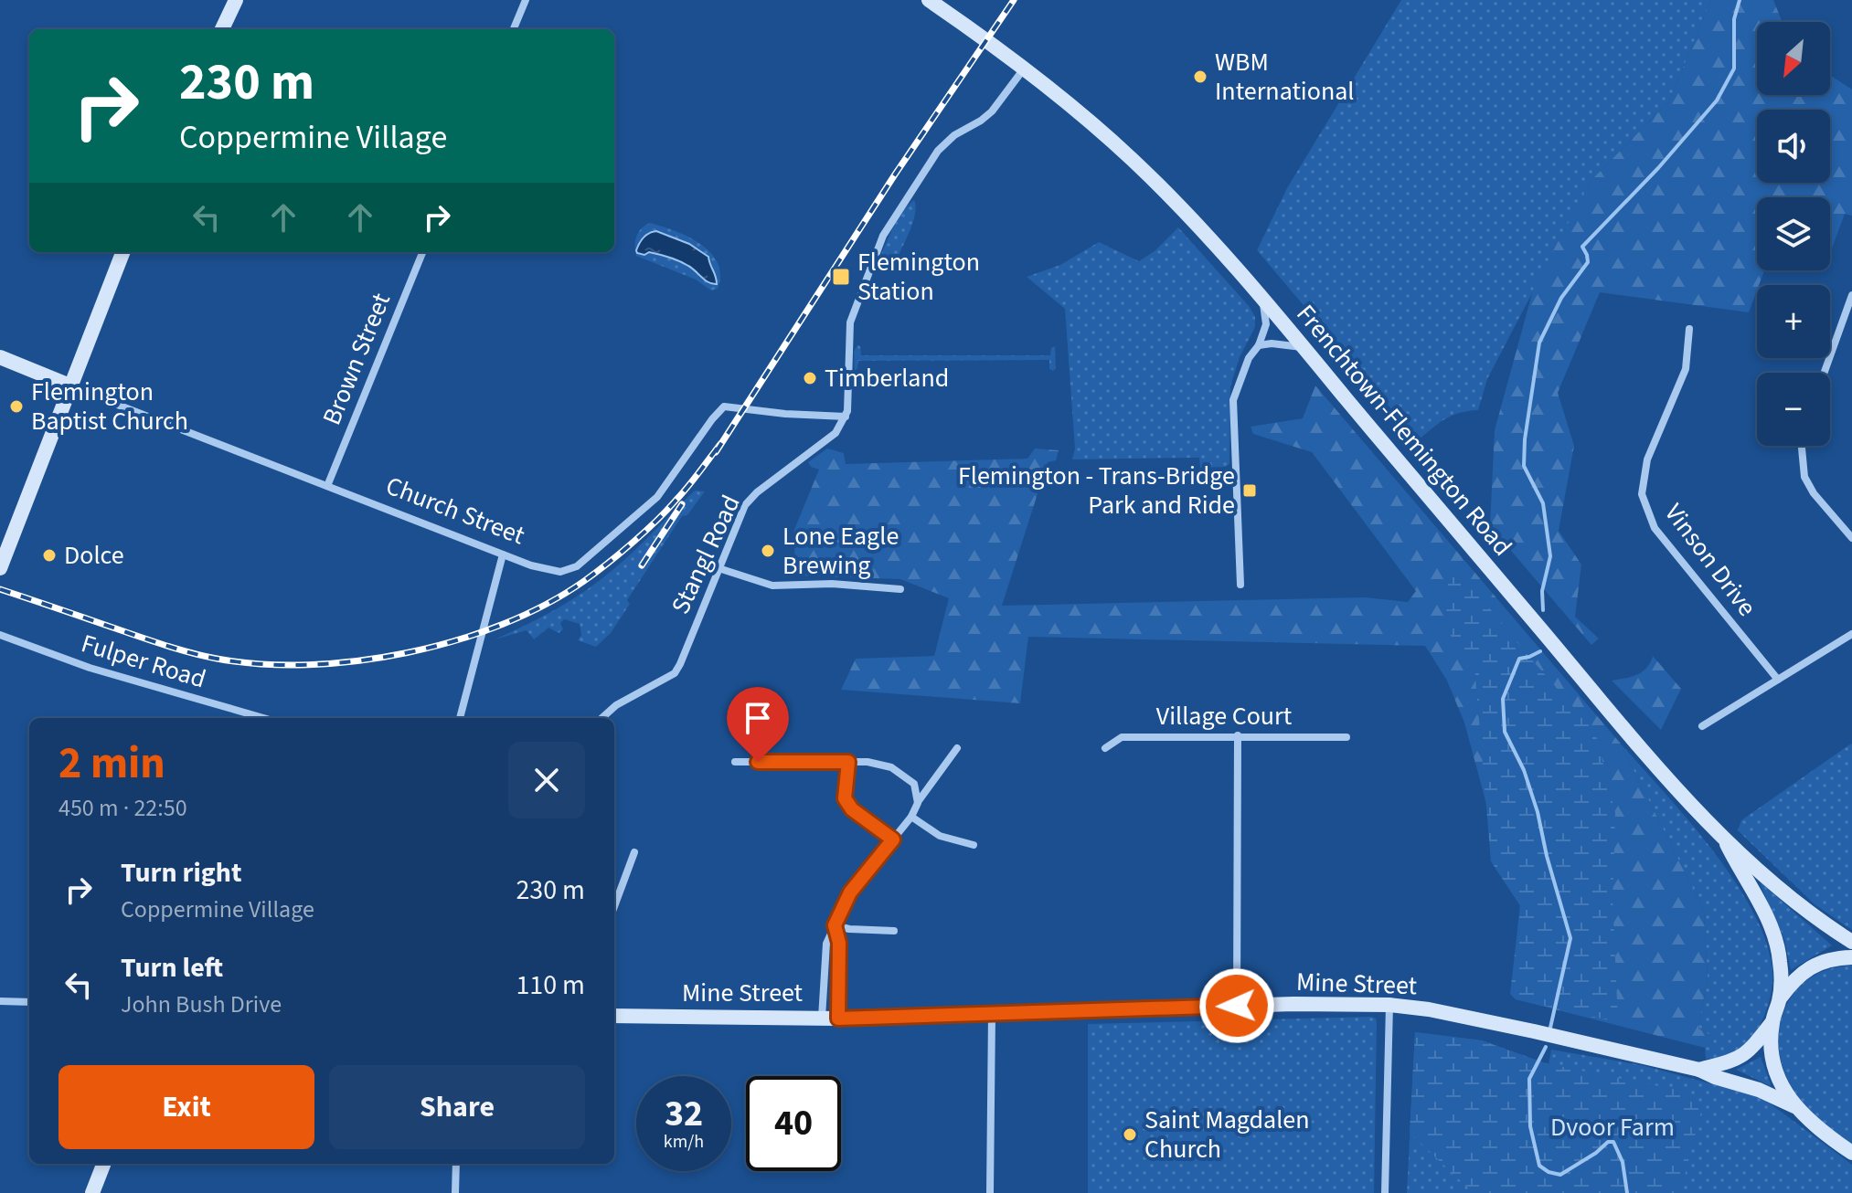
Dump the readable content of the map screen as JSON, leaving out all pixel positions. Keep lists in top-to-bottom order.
{
  "streets": {
    "street": [
      "Brown Street",
      "Frenchtown-Flemington Road",
      "Church Street",
      "Stangl Road",
      "Vinson Drive",
      "Fulper Road",
      "Village Court",
      "Mine Street"
    ]
  },
  "crossings": [
    ["Brown Street", "Church Street"],
    ["Church Street", "Stangl Road"]
  ],
  "parks": ["Dvoor Farm"],
  "places": {
    "other": [
      "WBM International",
      "Timberland",
      "Flemington Baptist Church",
      "Lone Eagle Brewing",
      "Dolce",
      "Saint Magdalen Church"
    ],
    "transit": ["Flemington Station", "Flemington - Trans-Bridge Park and Ride"]
  },
  "north": "bottom left",
  "page": {
    "map_buttons": ["+", "−"],
    "turn": ["230 m", "Coppermine Village"],
    "heading": ["2 min", "450 m · 22:50"],
    "list": [
      {
        "name": "Turn right",
        "note": "Coppermine Village",
        "value": "230 m"
      },
      {
        "name": "Turn left",
        "note": "John Bush Drive",
        "value": "110 m"
      }
    ],
    "buttons": ["Exit", "Share"],
    "speed": "32 km/h",
    "limit": "40"
  }
}
